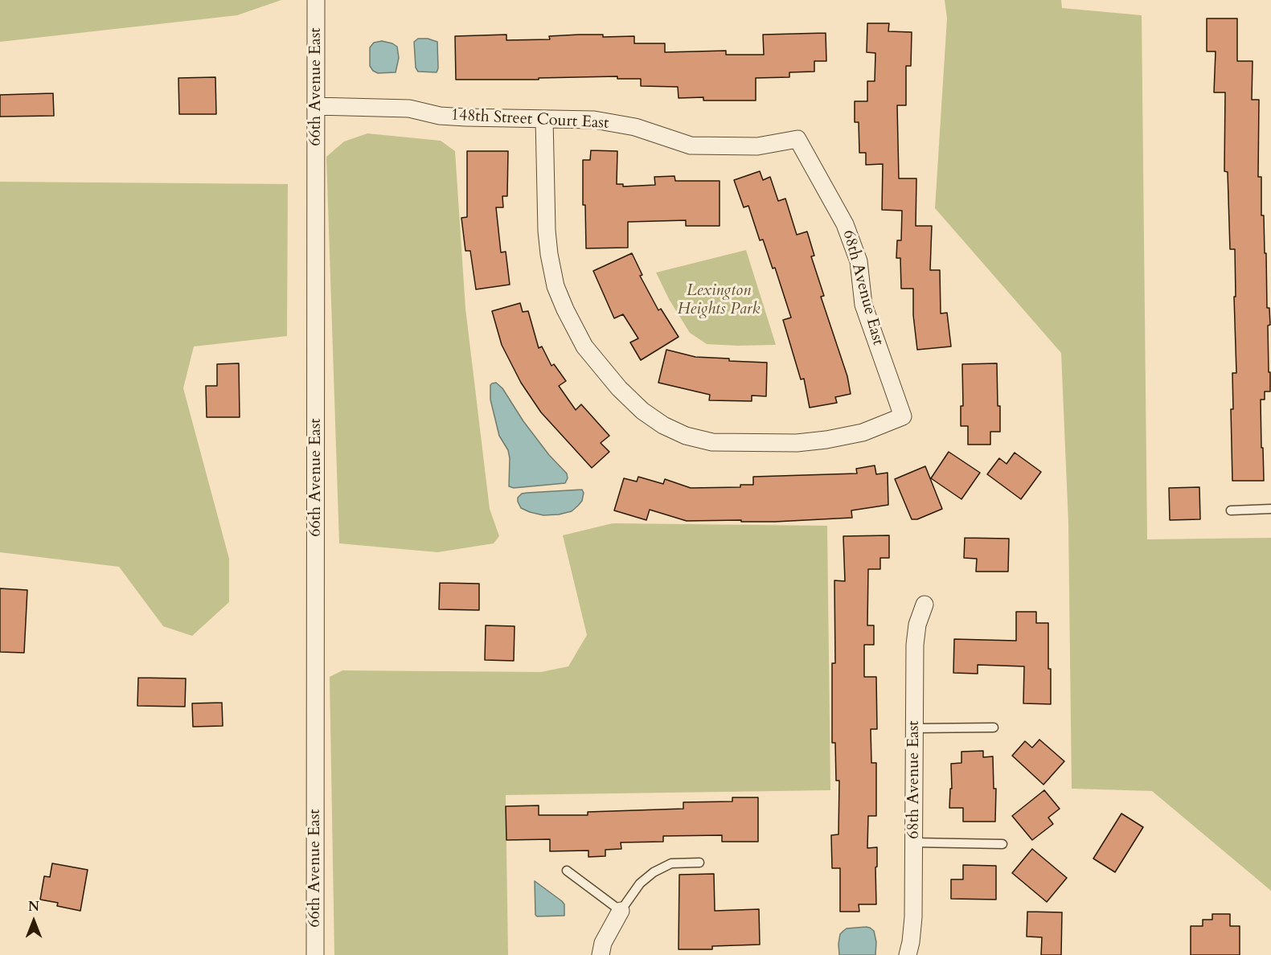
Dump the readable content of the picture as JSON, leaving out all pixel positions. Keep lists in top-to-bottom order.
{
  "streets": {
    "street": ["66th Avenue East", "148th Street Court East", "68th Avenue East"]
  },
  "crossings": [
    ["66th Avenue East", "148th Street Court East"],
    ["148th Street Court East", "68th Avenue East"]
  ],
  "parks": ["Lexington Heights Park"],
  "north": "top"
}
